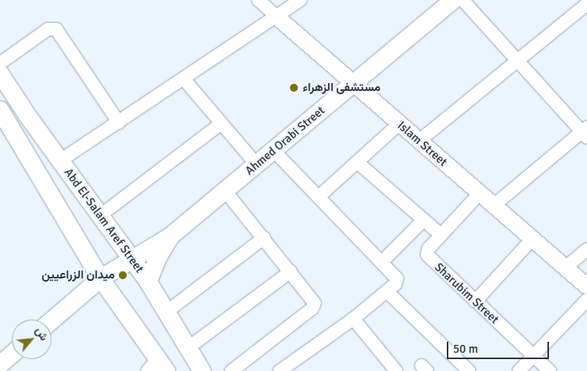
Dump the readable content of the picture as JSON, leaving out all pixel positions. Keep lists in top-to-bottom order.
{
  "streets": {
    "main road": ["Ahmed Orabi Street", "Abd El-Salam Aref Street"],
    "street": ["Islam Street", "Sharubim Street"]
  },
  "crossings": [
    ["Ahmed Orabi Street", "Islam Street"],
    ["Ahmed Orabi Street", "Abd El-Salam Aref Street"],
    ["Islam Street", "Sharubim Street"]
  ],
  "places": ["مستشفى الزهراء", "ميدان الزراعيين"],
  "scale_bar": "50 m",
  "north": "top right"
}
